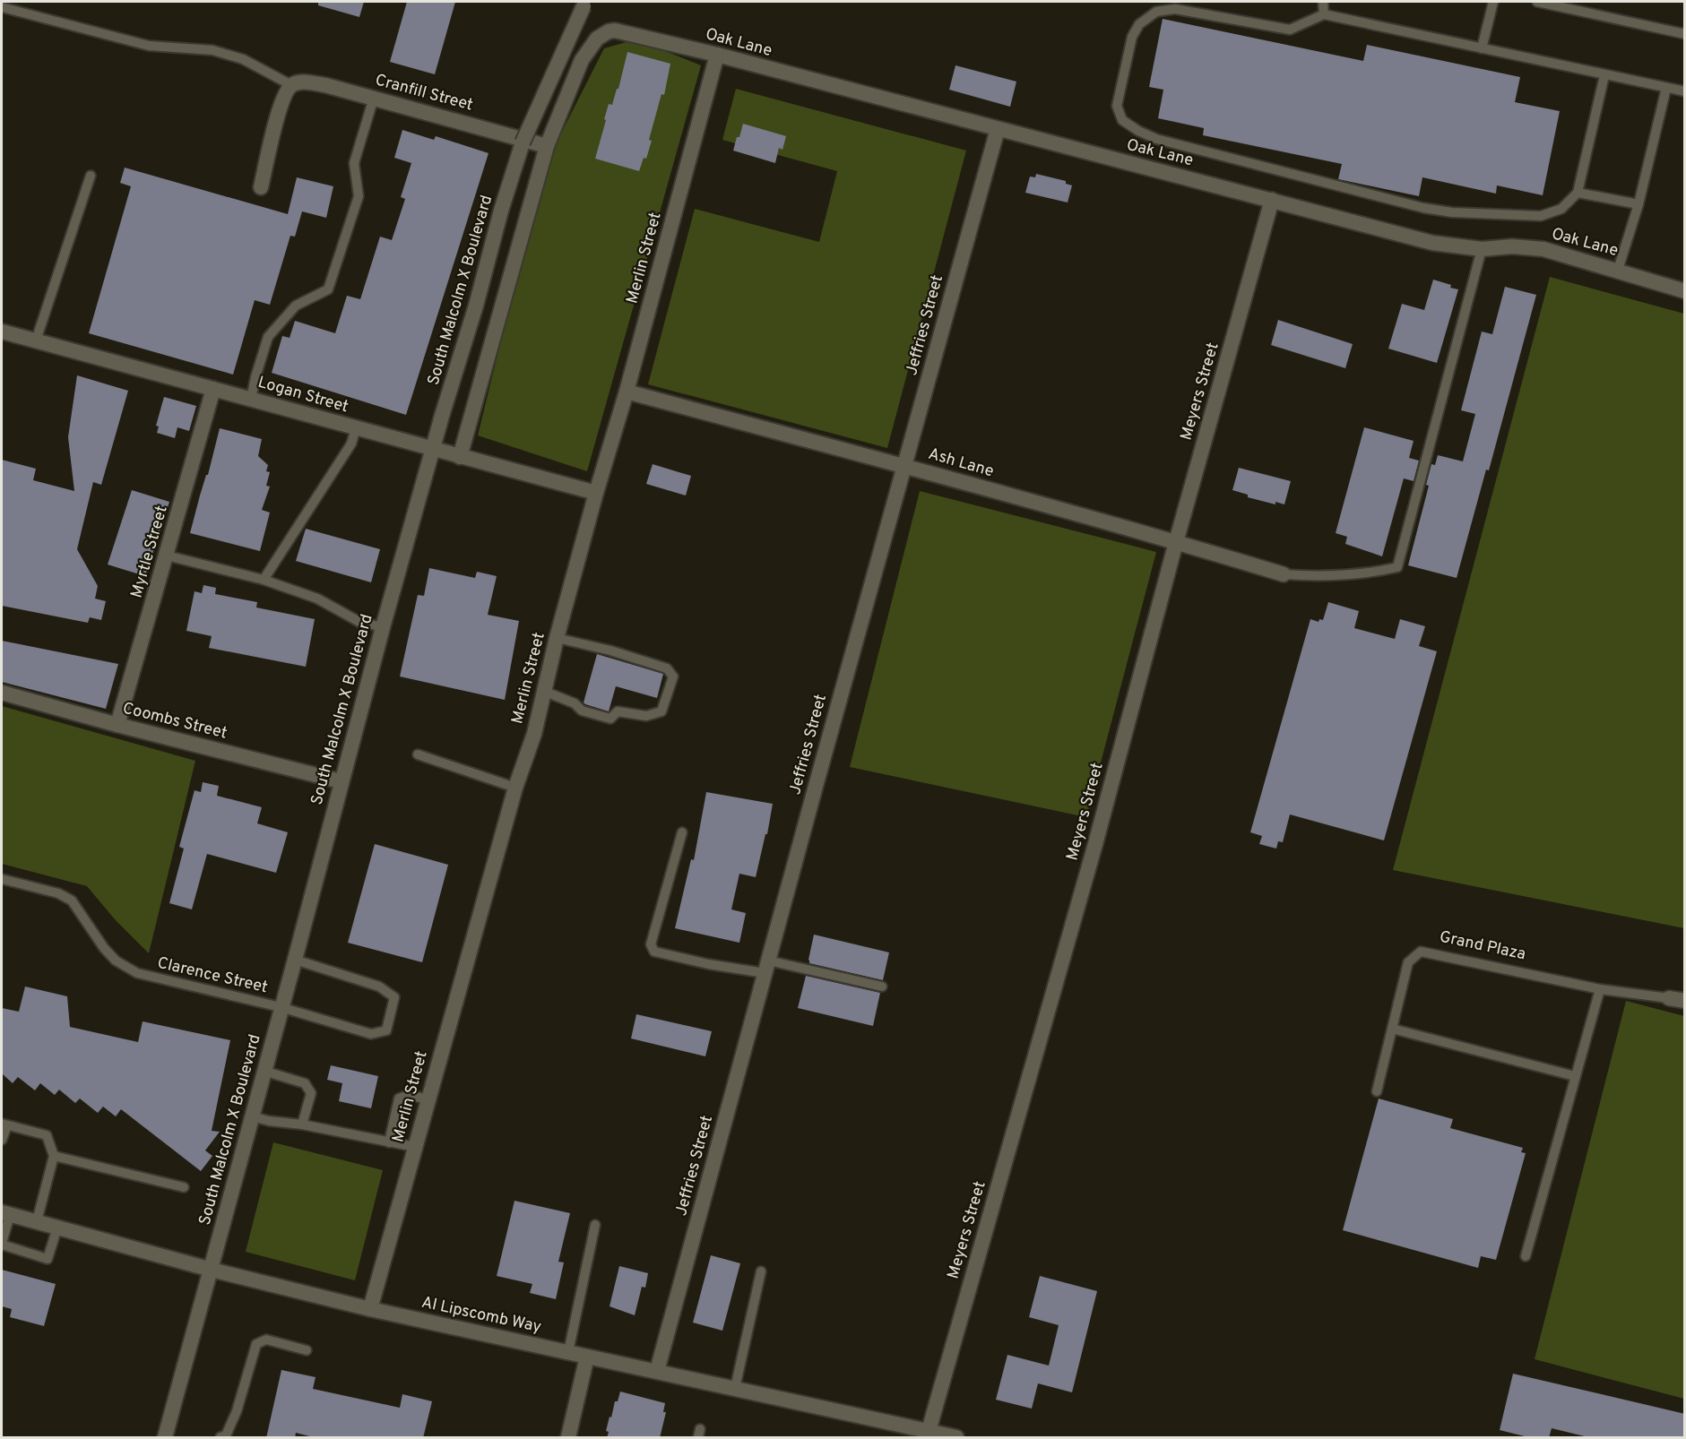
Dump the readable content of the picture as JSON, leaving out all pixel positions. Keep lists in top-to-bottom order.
{
  "streets": {
    "street": [
      "Oak Lane",
      "Cranfill Street",
      "Merlin Street",
      "South Malcolm X Boulevard",
      "Jeffries Street",
      "Meyers Street",
      "Logan Street",
      "Ash Lane",
      "Myrtle Street",
      "Coombs Street",
      "Grand Plaza",
      "Al Lipscomb Way"
    ],
    "lane": ["Clarence Street"]
  },
  "crossings": [
    ["Oak Lane", "Cranfill Street"],
    ["Oak Lane", "Merlin Street"],
    ["Oak Lane", "Jeffries Street"],
    ["Oak Lane", "Meyers Street"],
    ["Merlin Street", "Logan Street"],
    ["Merlin Street", "Ash Lane"],
    ["Merlin Street", "Al Lipscomb Way"],
    ["South Malcolm X Boulevard", "Logan Street"],
    ["South Malcolm X Boulevard", "Coombs Street"],
    ["South Malcolm X Boulevard", "Clarence Street"],
    ["South Malcolm X Boulevard", "Al Lipscomb Way"],
    ["Jeffries Street", "Ash Lane"],
    ["Jeffries Street", "Al Lipscomb Way"],
    ["Meyers Street", "Ash Lane"],
    ["Meyers Street", "Al Lipscomb Way"],
    ["Logan Street", "Myrtle Street"],
    ["Myrtle Street", "Coombs Street"]
  ]
}
